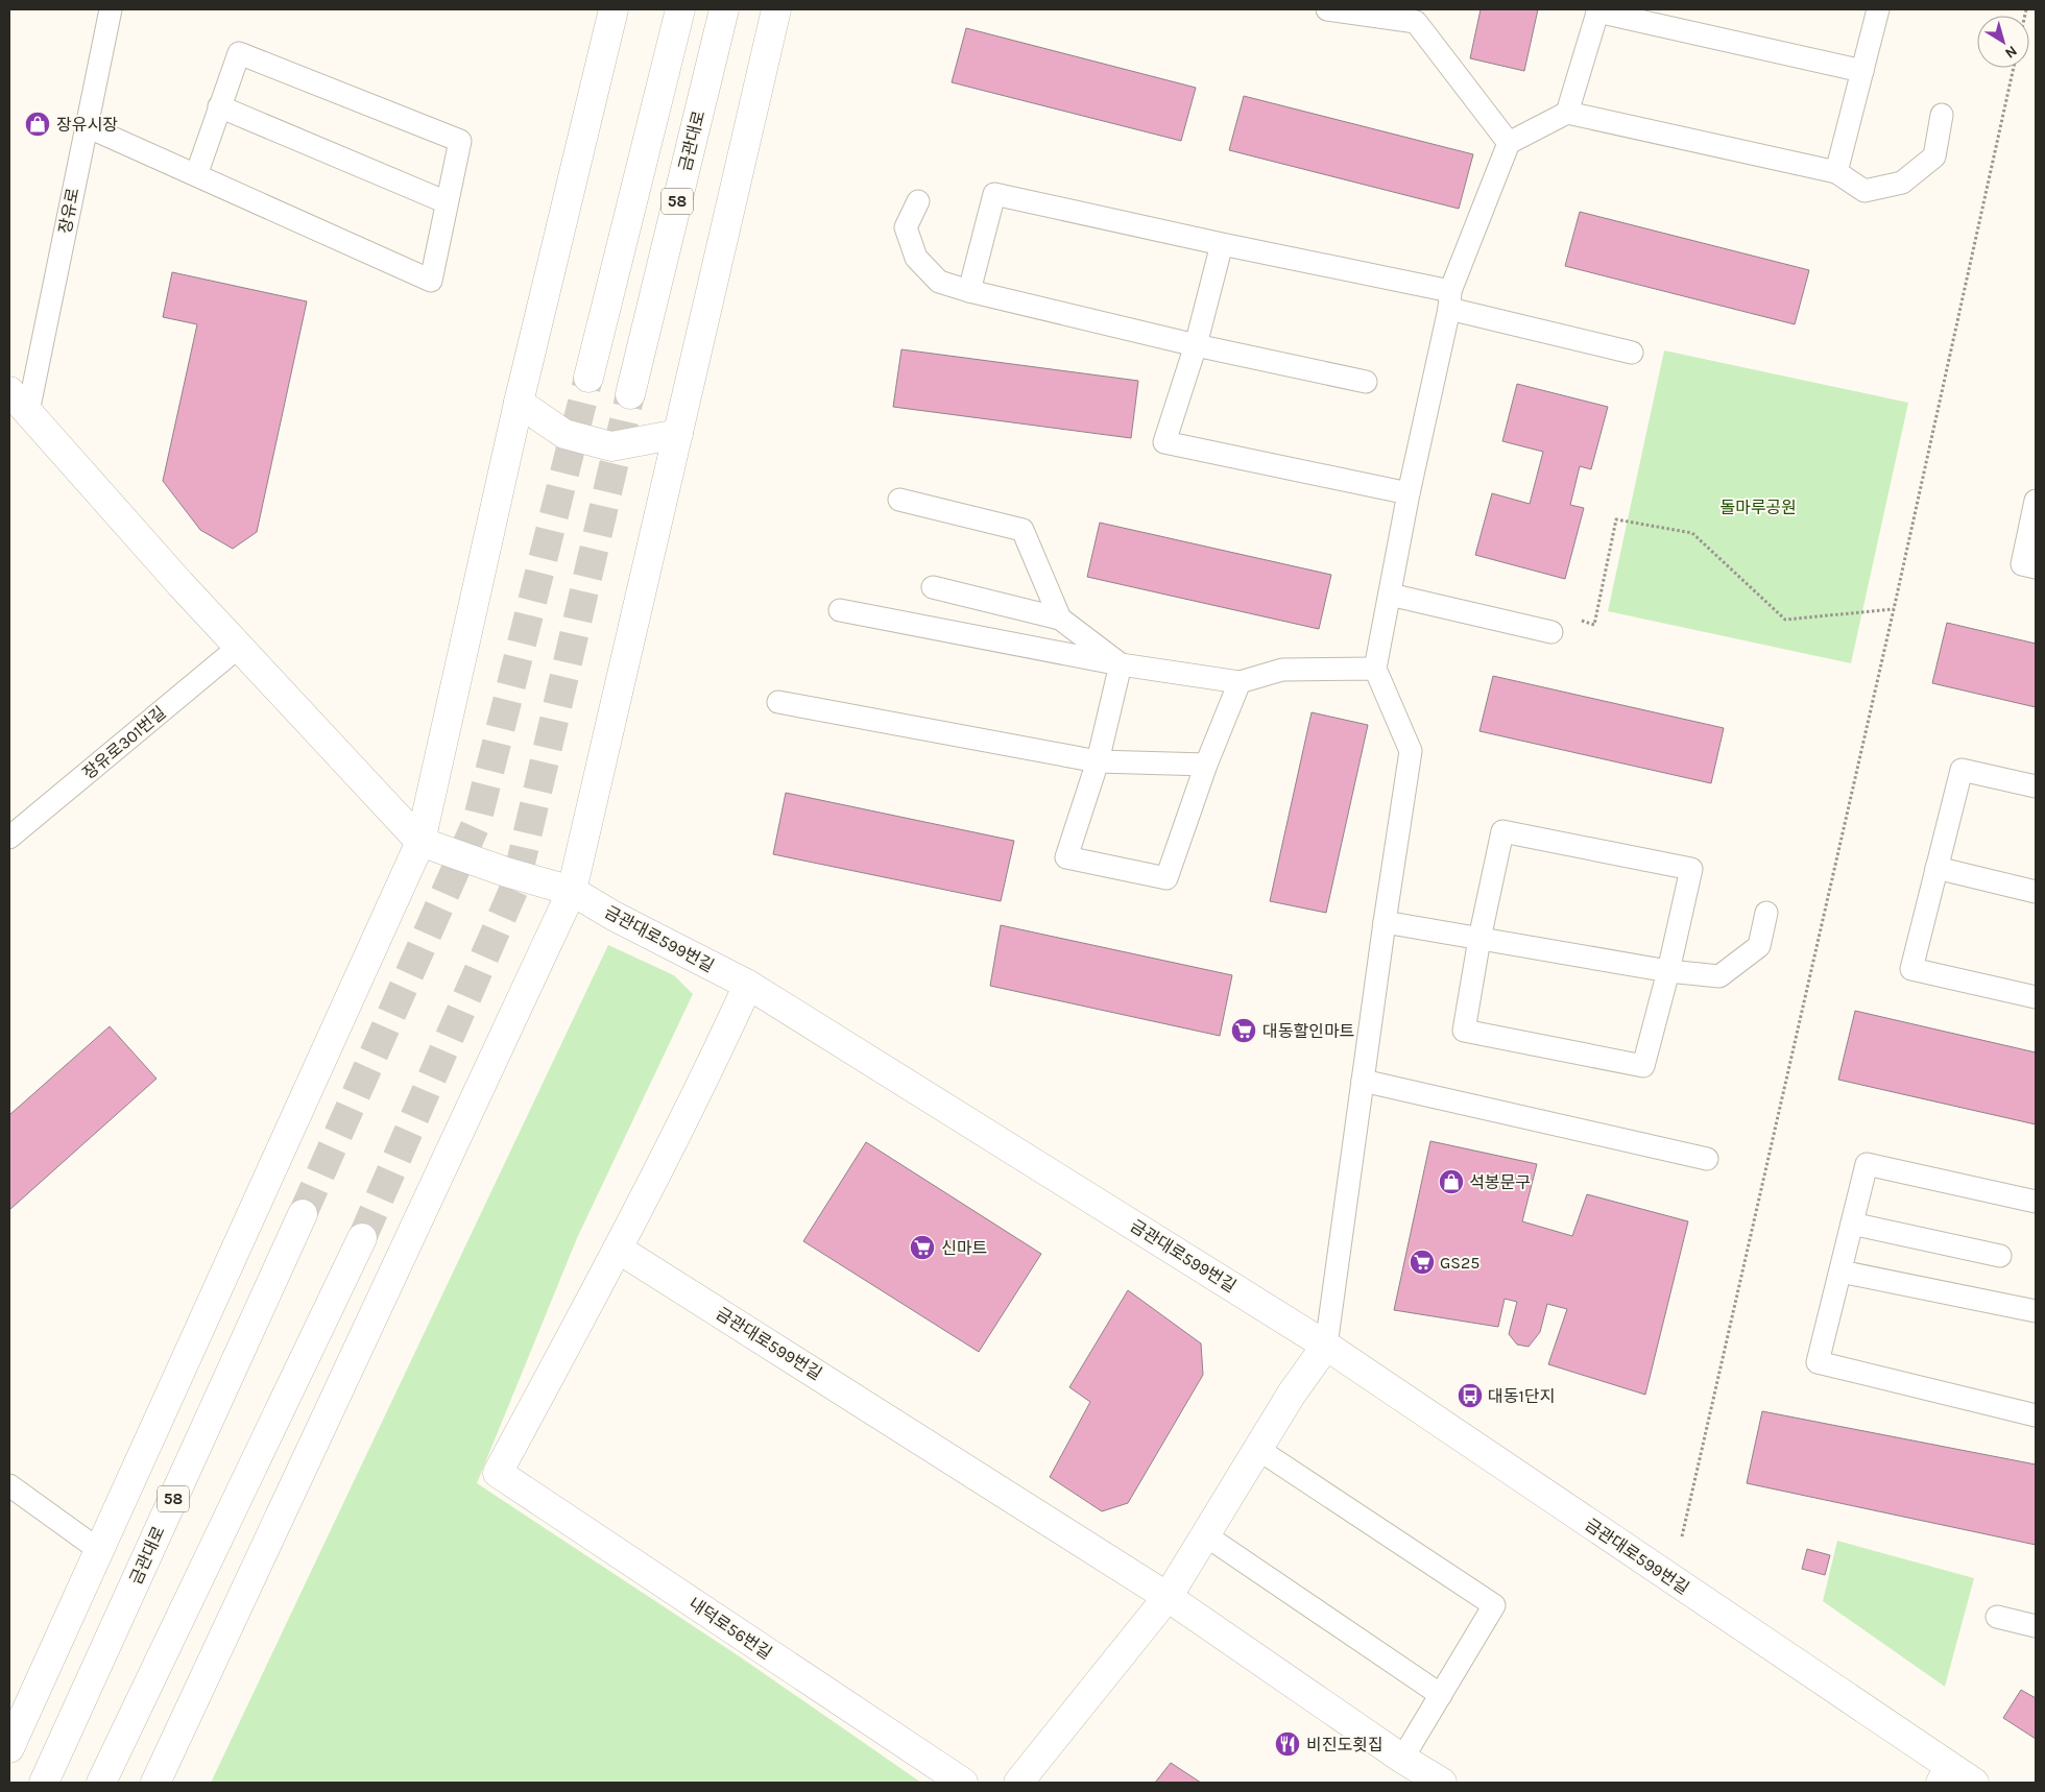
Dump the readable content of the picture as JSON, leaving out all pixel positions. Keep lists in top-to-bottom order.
{
  "streets": {
    "main road": [
      "금관대로",
      "58",
      "금관대로599번길",
      "내덕로56번길"
    ],
    "lane": ["장유로", "장유로301번길"]
  },
  "crossings": [
    ["금관대로599번길", "내덕로56번길"]
  ],
  "parks": ["돌마루공원"],
  "places": {
    "shop": ["장유시장", "석봉문구"],
    "supermarket": ["대동할인마트", "신마트", "GS25"],
    "bus stop": ["대동1단지"],
    "restaurant": ["비진도횟집"]
  },
  "north": "bottom right"
}
